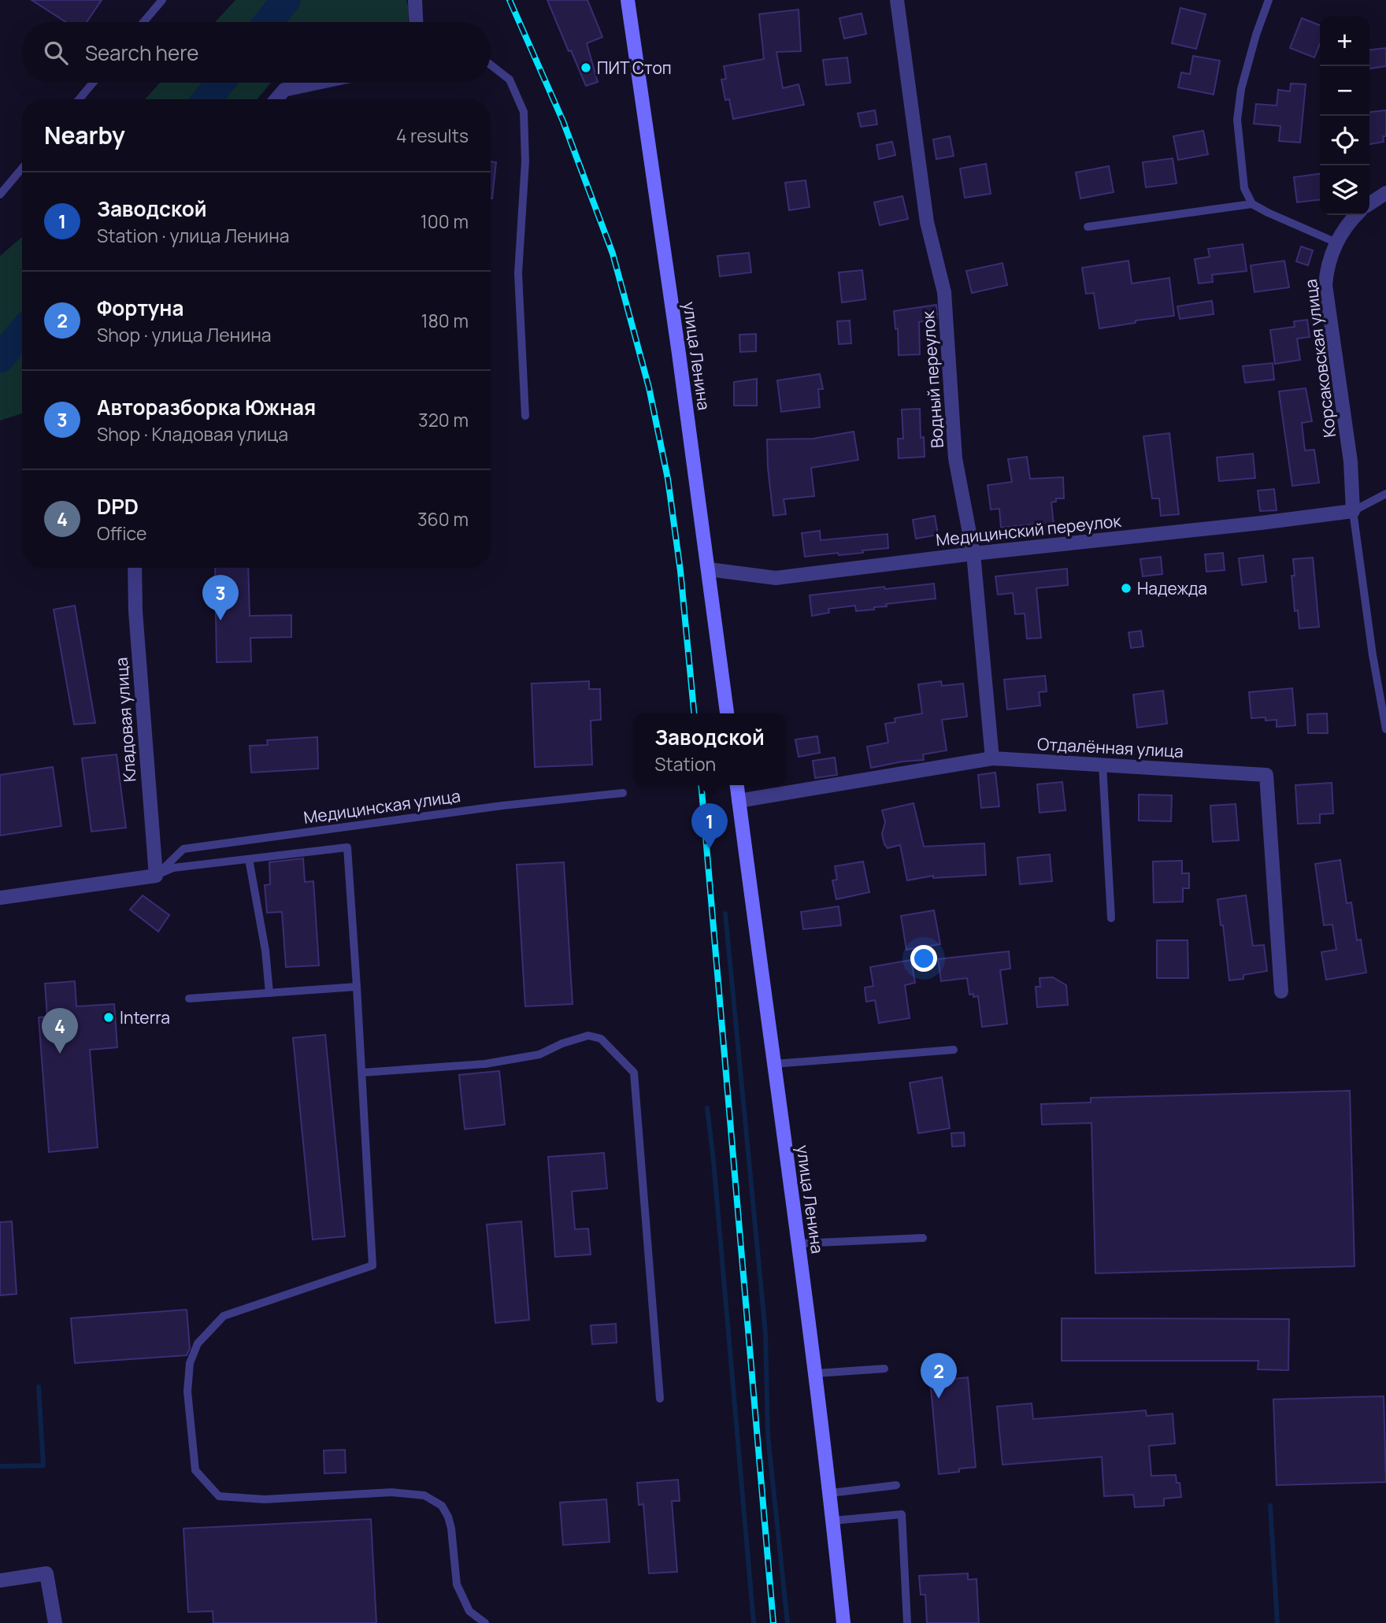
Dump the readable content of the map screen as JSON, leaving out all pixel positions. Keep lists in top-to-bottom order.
{
  "streets": {
    "main road": ["улица Ленина"],
    "street": [
      "Корсаковская улица",
      "Водный переулок",
      "Медицинский переулок",
      "Кладовая улица",
      "Отдалённая улица"
    ],
    "lane": ["Медицинская улица"]
  },
  "crossings": [
    ["улица Ленина", "Медицинский переулок"],
    ["улица Ленина", "Отдалённая улица"],
    ["Корсаковская улица", "Медицинский переулок"],
    ["Водный переулок", "Медицинский переулок"],
    ["Водный переулок", "Отдалённая улица"],
    ["Кладовая улица", "Медицинская улица"]
  ],
  "places": ["ПИТ Стоп", "Надежда", "Interra"],
  "page": {
    "map_buttons": ["+", "−"],
    "search": "Search here",
    "heading": ["Nearby", "4 results"],
    "list": [
      {
        "mark": "1",
        "name": "Заводской",
        "note": "Station · улица Ленина",
        "value": "100 m"
      },
      {
        "mark": "2",
        "name": "Фортуна",
        "note": "Shop · улица Ленина",
        "value": "180 m"
      },
      {
        "mark": "3",
        "name": "Авторазборка Южная",
        "note": "Shop · Кладовая улица",
        "value": "320 m"
      },
      {
        "mark": "4",
        "name": "DPD",
        "note": "Office",
        "value": "360 m"
      }
    ],
    "pins": [
      "3",
      "1",
      "4",
      "2"
    ],
    "popup": ["Заводской", "Station"]
  }
}
